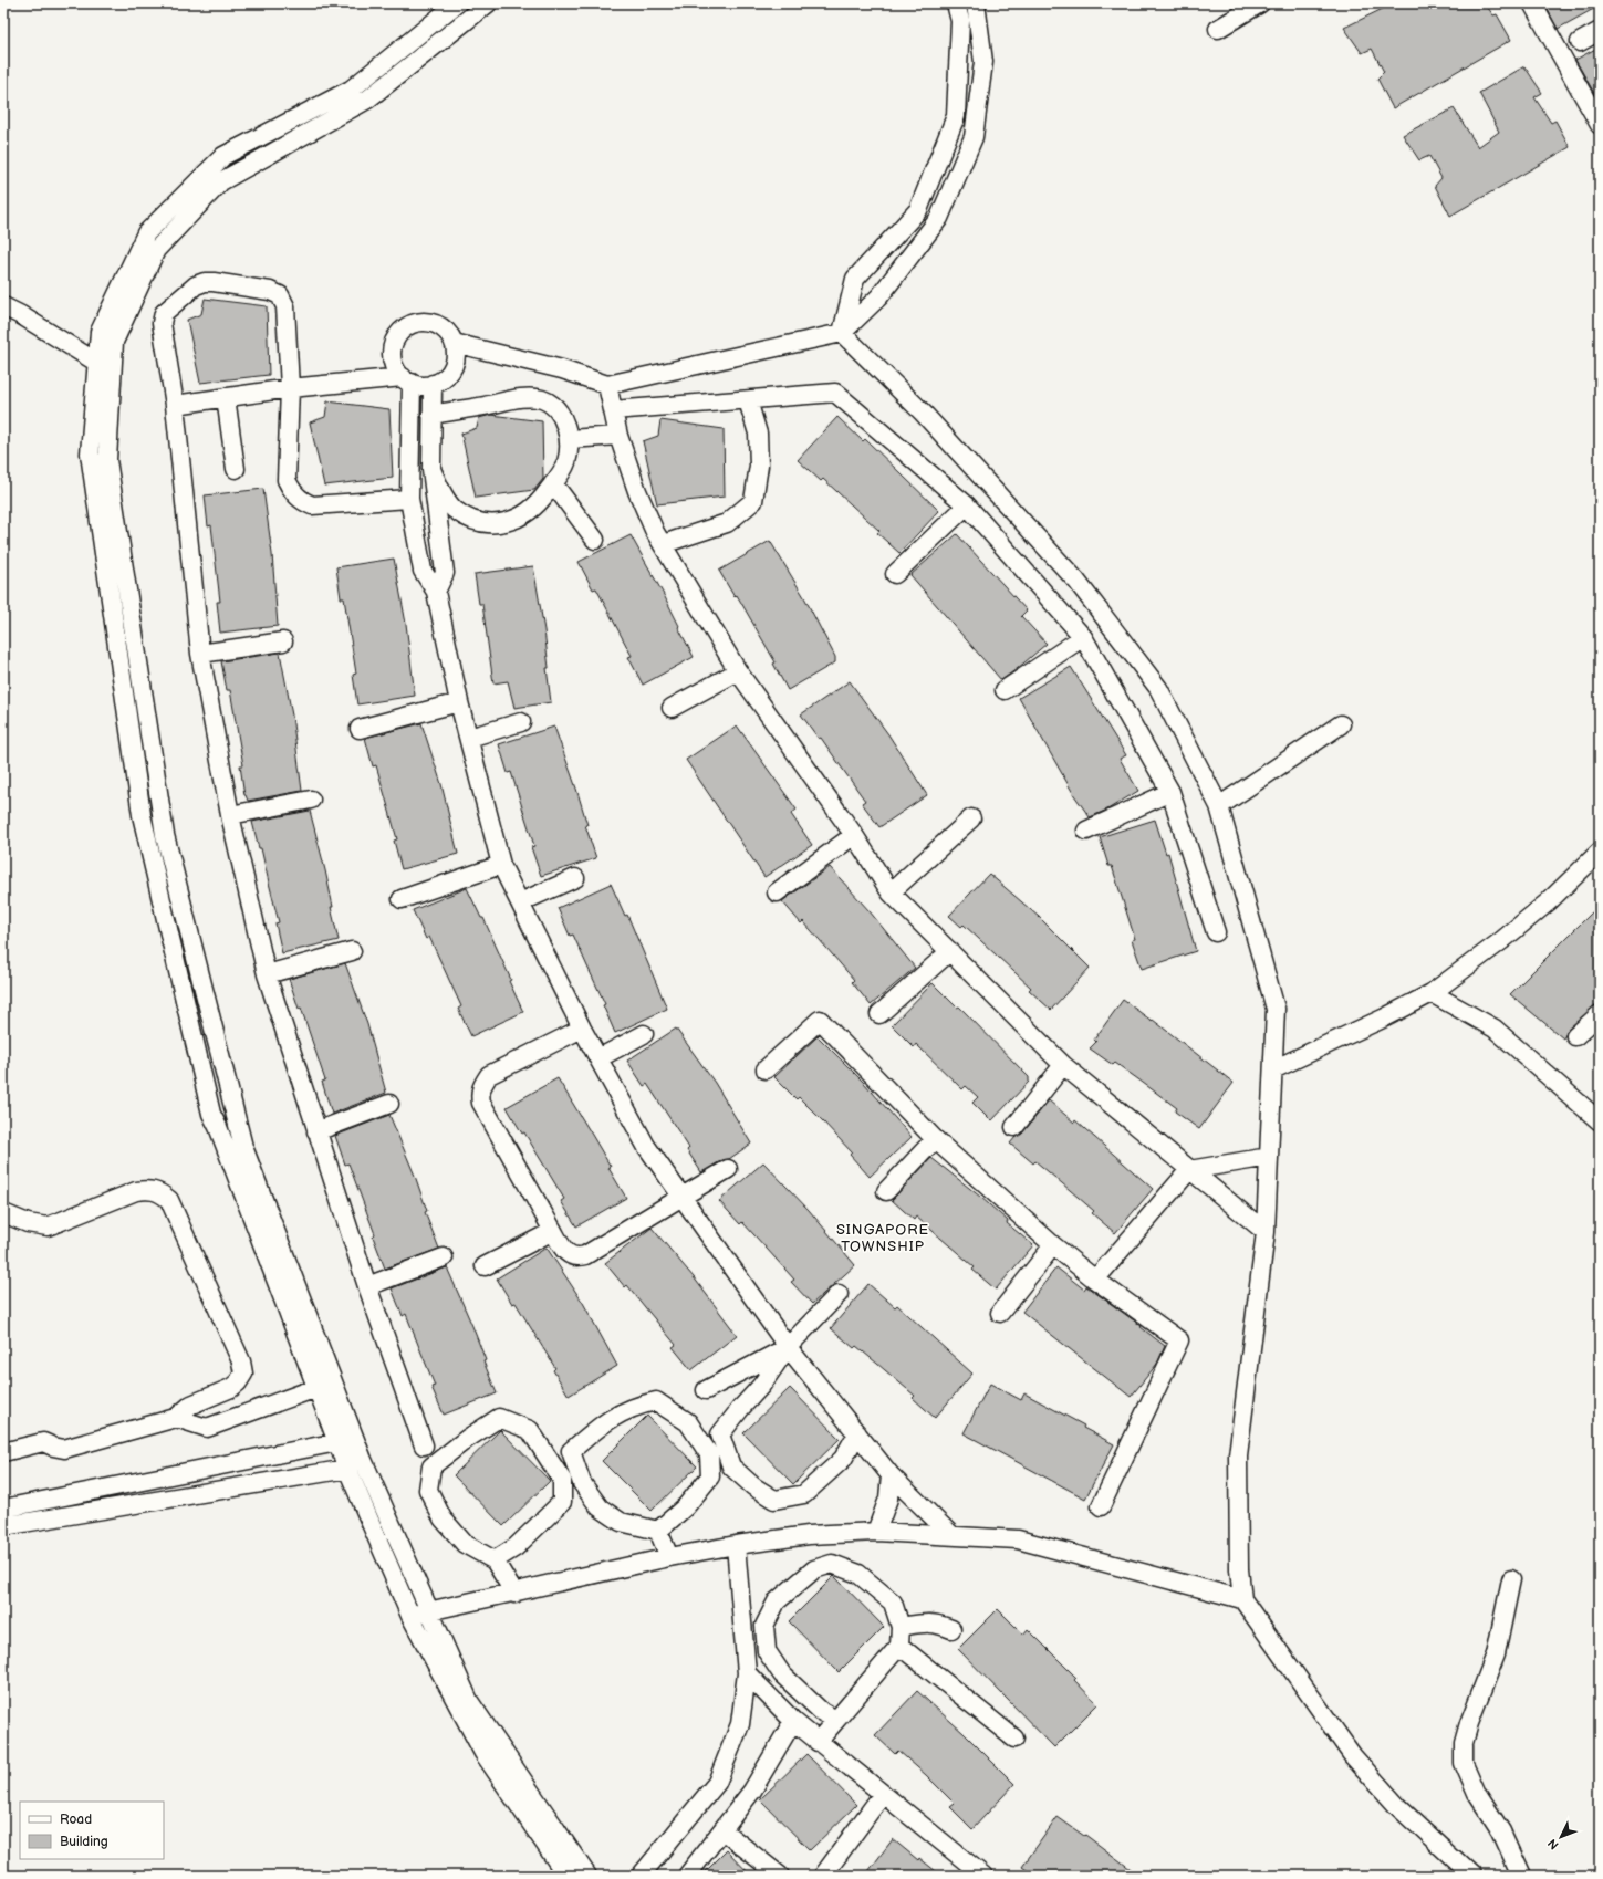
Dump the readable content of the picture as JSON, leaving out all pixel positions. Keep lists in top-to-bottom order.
{
  "districts": ["SINGAPORE TOWNSHIP"],
  "legend": ["Road", "Building"],
  "north": "bottom left"
}
